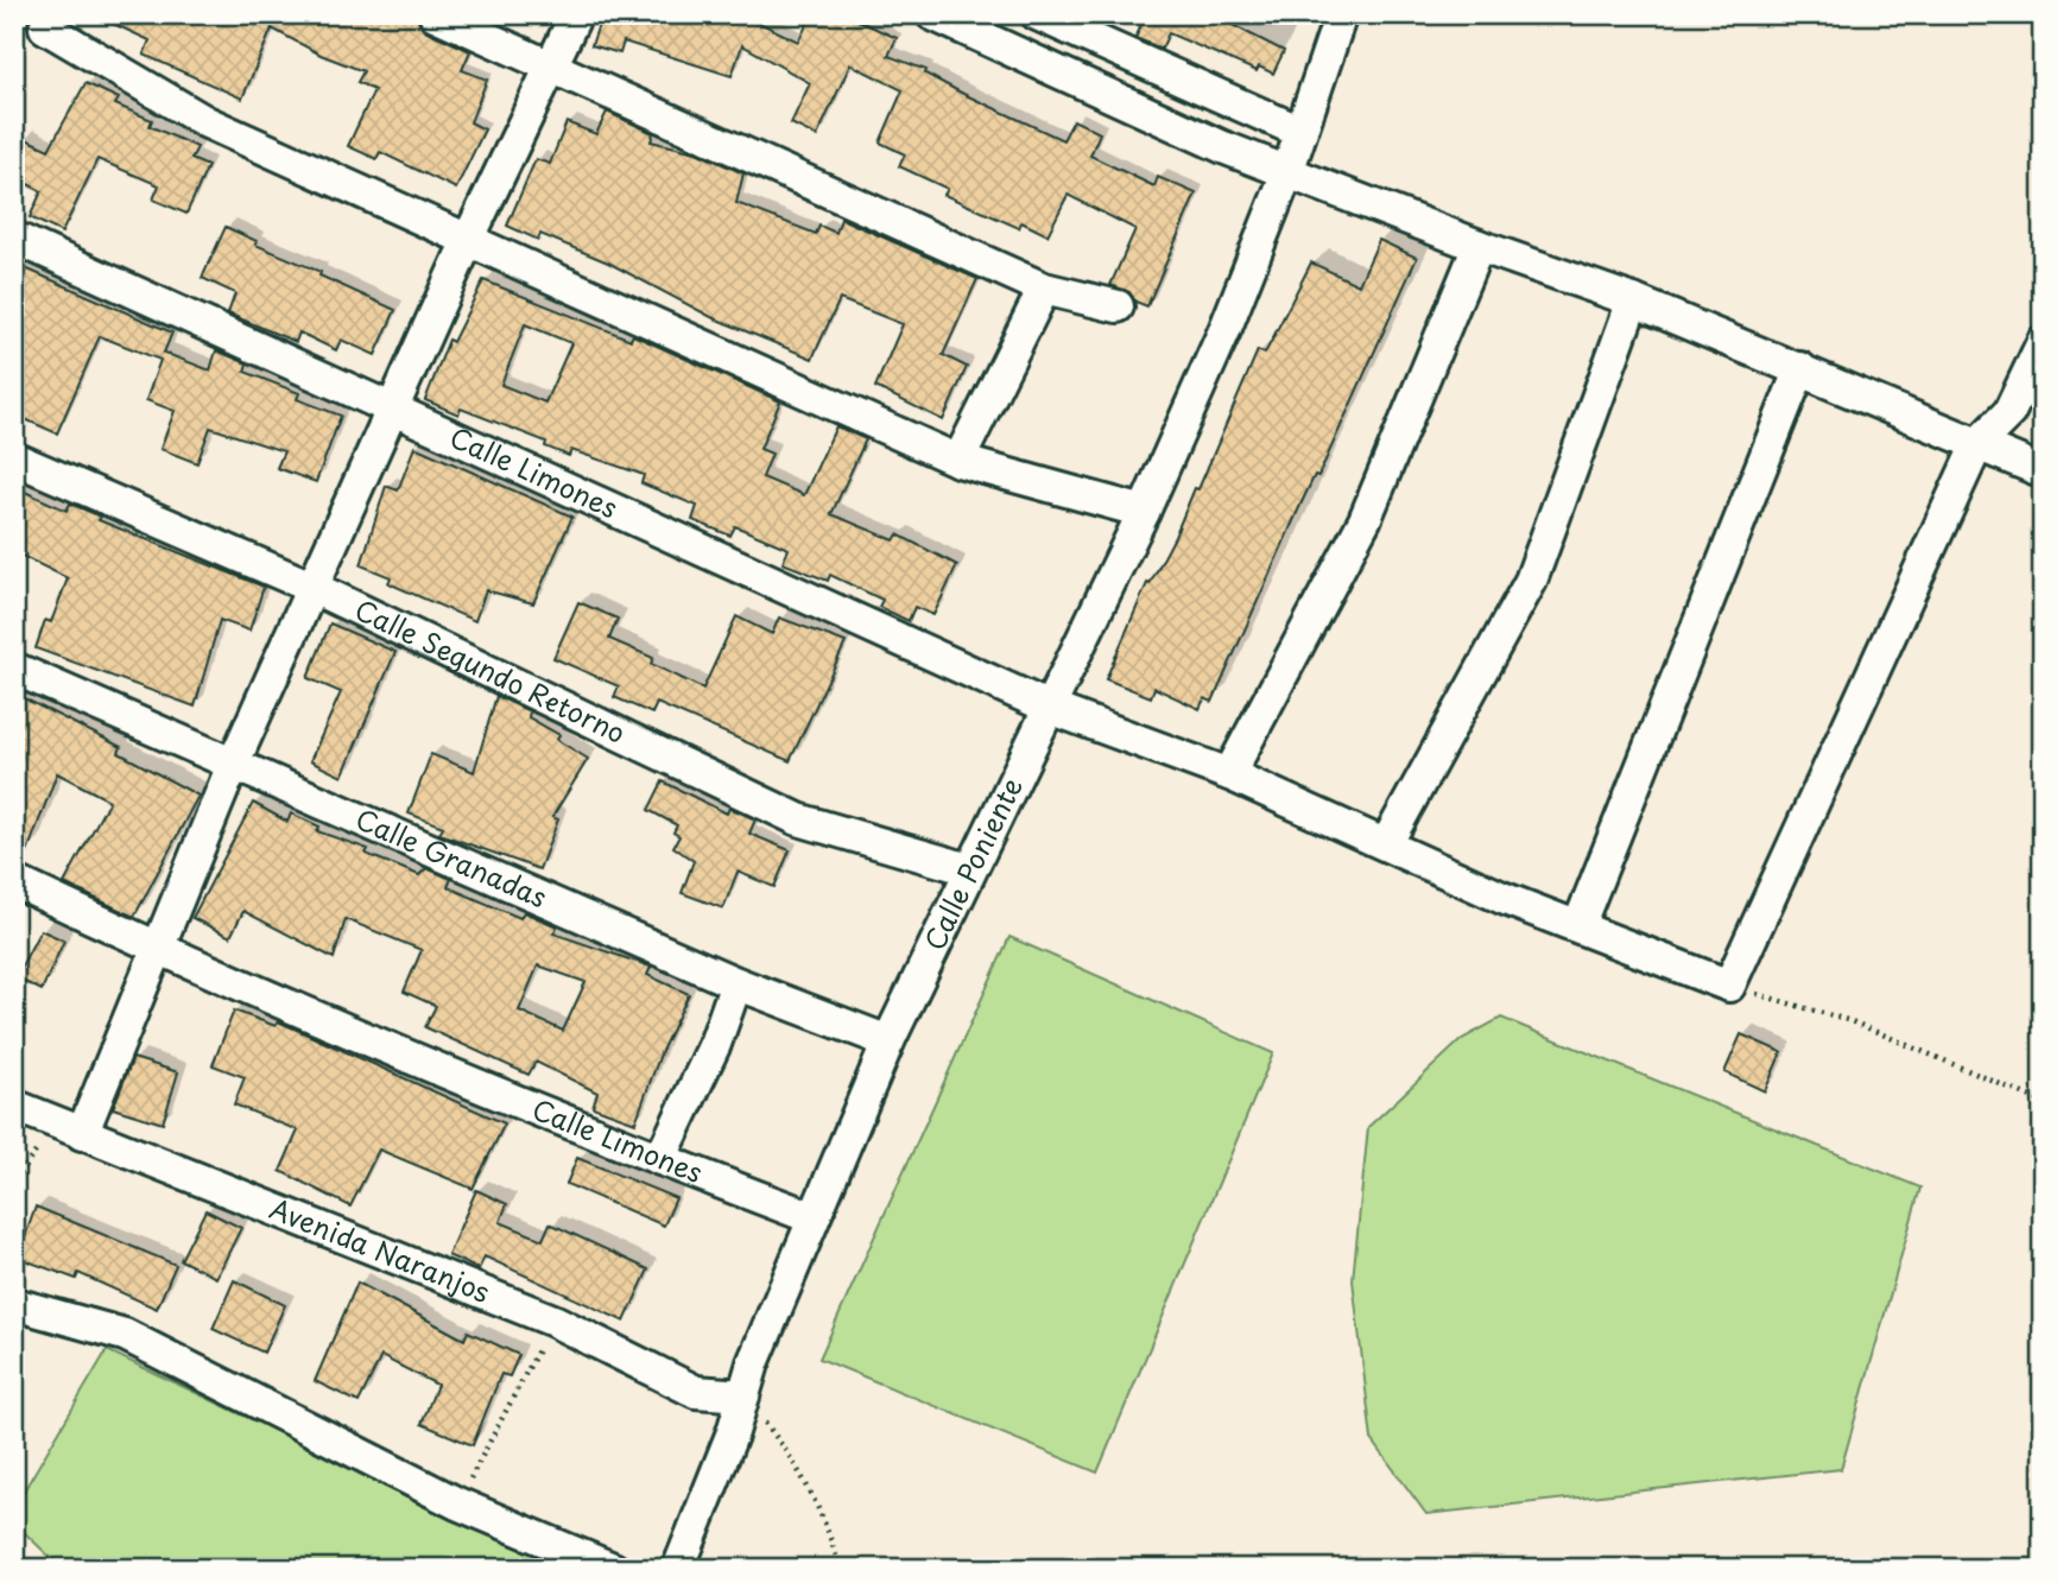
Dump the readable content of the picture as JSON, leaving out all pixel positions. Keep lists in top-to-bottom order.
{
  "streets": {
    "street": [
      "Calle Limones",
      "Calle Segundo Retorno",
      "Calle Granadas",
      "Calle Poniente",
      "Avenida Naranjos"
    ]
  },
  "crossings": [
    ["Calle Limones", "Calle Poniente"],
    ["Calle Segundo Retorno", "Calle Poniente"],
    ["Calle Granadas", "Calle Poniente"],
    ["Calle Poniente", "Avenida Naranjos"]
  ]
}
